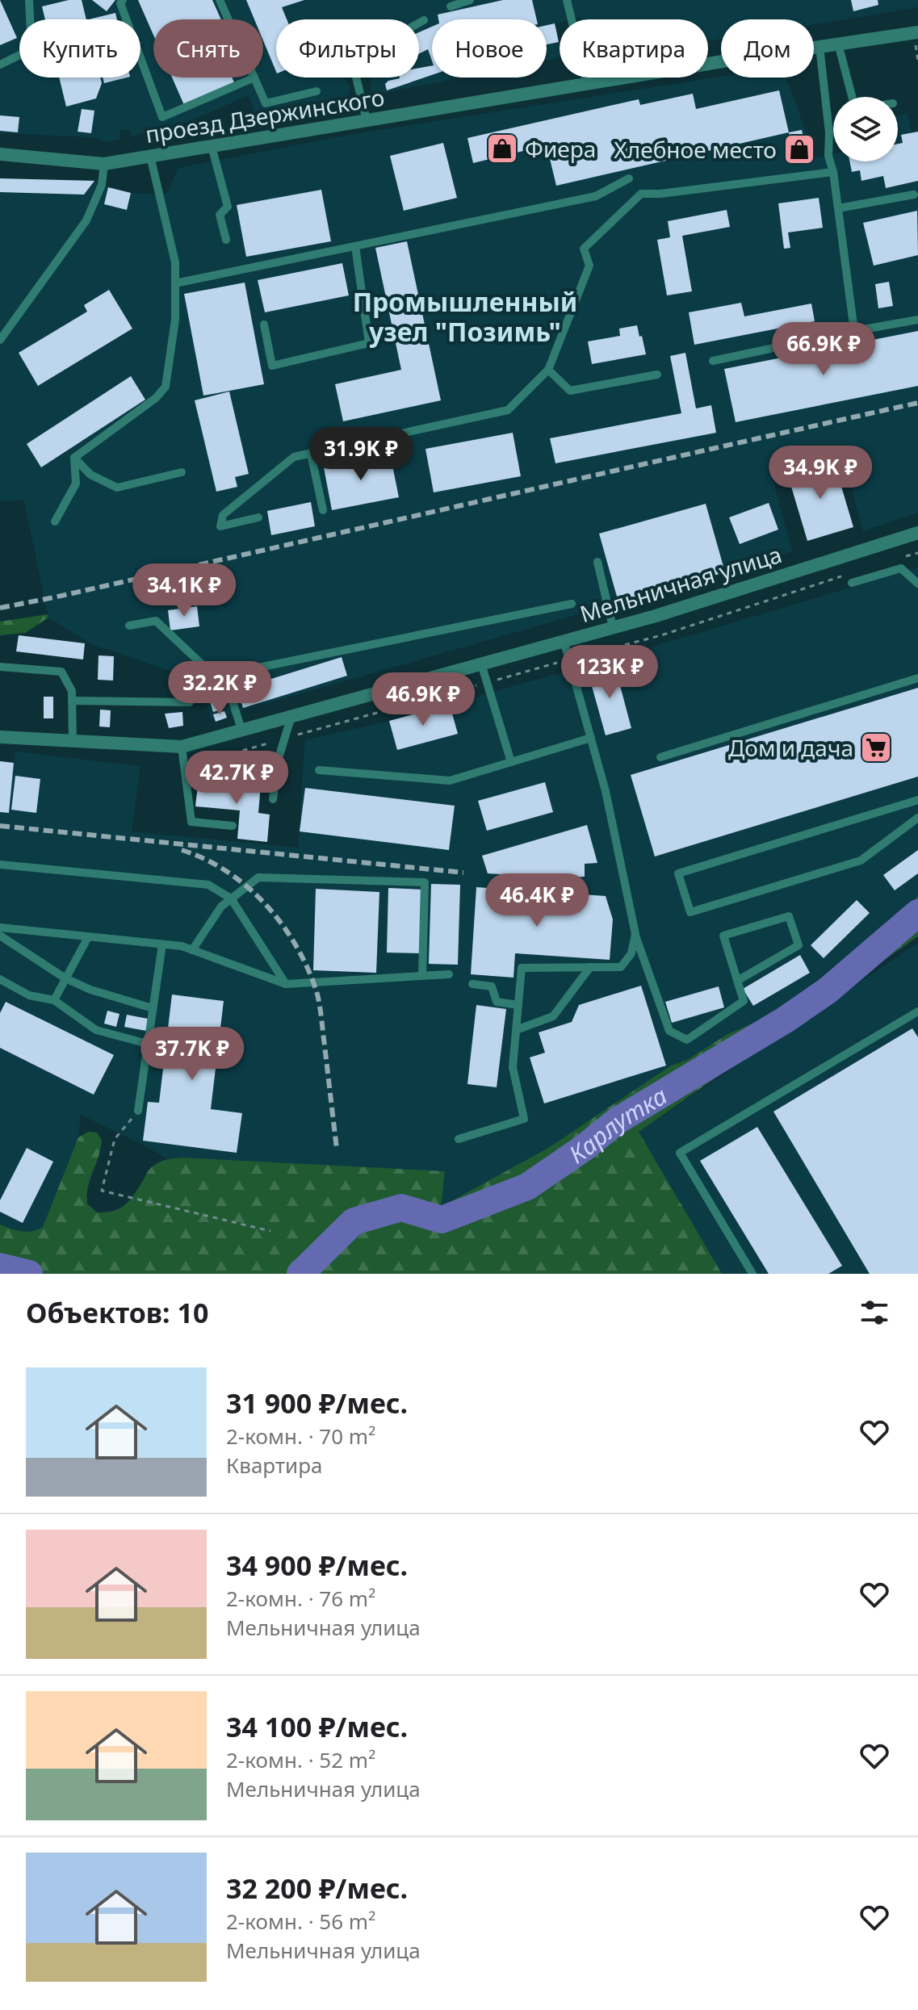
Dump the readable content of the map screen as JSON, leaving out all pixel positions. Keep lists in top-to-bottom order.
{
  "streets": {
    "street": ["проезд Дзержинского", "Мельничная улица"]
  },
  "districts": ["Промышленный узел \"Позимь\""],
  "water": ["Карлутка"],
  "places": {
    "shop": ["Фиера", "Хлебное место"],
    "supermarket": ["Дом и дача"]
  },
  "page": {
    "chip": [
      "Купить",
      "Снять",
      "Фильтры",
      "Новое",
      "Квартира",
      "Дом"
    ],
    "price": [
      "66.9K ₽",
      "31.9K ₽",
      "34.9K ₽",
      "34.1K ₽",
      "123K ₽",
      "32.2K ₽",
      "46.9K ₽",
      "42.7K ₽",
      "46.4K ₽",
      "37.7K ₽"
    ],
    "heading": "Объектов: 10",
    "list": [
      {
        "name": "31 900 ₽/мес.",
        "note": "2-комн. · 70 m² · Квартира"
      },
      {
        "name": "34 900 ₽/мес.",
        "note": "2-комн. · 76 m² · Мельничная улица"
      },
      {
        "name": "34 100 ₽/мес.",
        "note": "2-комн. · 52 m² · Мельничная улица"
      },
      {
        "name": "32 200 ₽/мес.",
        "note": "2-комн. · 56 m² · Мельничная улица"
      }
    ]
  }
}
